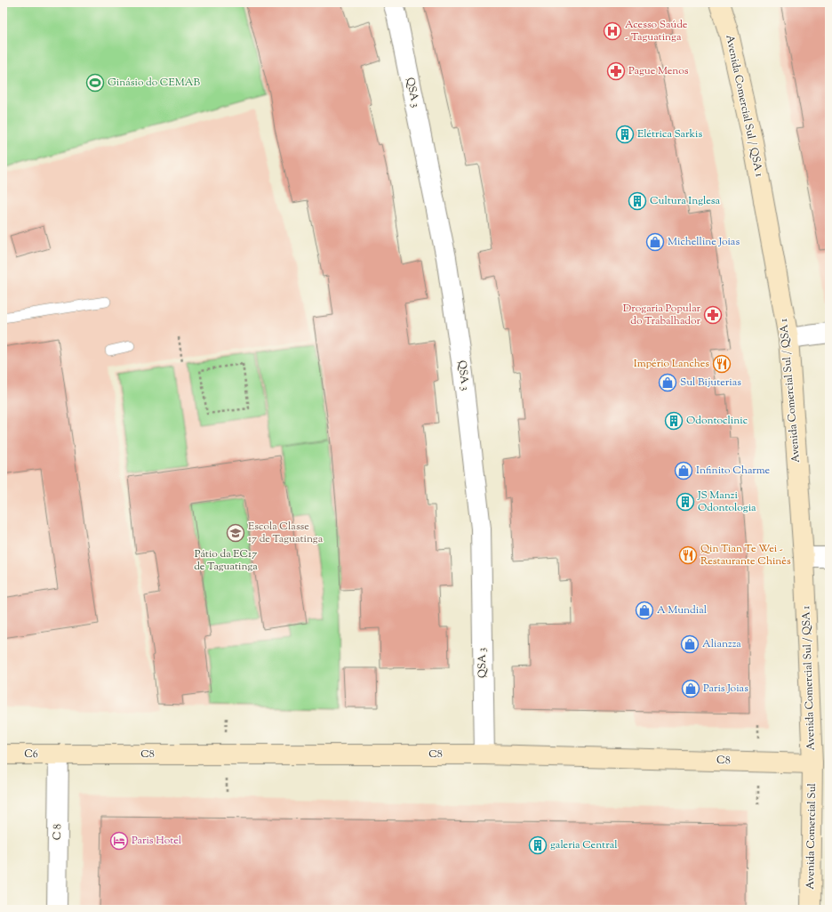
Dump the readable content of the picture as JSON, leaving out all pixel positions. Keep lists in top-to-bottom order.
{
  "streets": {
    "main road": [
      "Avenida Comercial Sul / QSA 1",
      "C6",
      "C8",
      "Avenida Comercial Sul"
    ],
    "street": ["QSA 3", "C 8"]
  },
  "crossings": [
    ["QSA 3", "C8"],
    ["Avenida Comercial Sul / QSA 1", "C8"],
    ["Avenida Comercial Sul / QSA 1", "Avenida Comercial Sul"],
    ["C6", "C8"],
    ["C6", "C 8"],
    ["C8", "C 8"],
    ["C8", "Avenida Comercial Sul"]
  ],
  "parks": ["Pátio da EC17 de Taguatinga"],
  "places": {
    "hospital": ["Acesso Saúde - Taguatinga"],
    "pharmacy": ["Pague Menos", "Drogaria Popular do Trabalhador"],
    "sports": ["Ginásio do CEMAB"],
    "building": [
      "Elétrica Sarkis",
      "Cultura Inglesa",
      "Odontoclinic",
      "JS Manzi Odontologia",
      "galeria Central"
    ],
    "shop": [
      "Michelline Joias",
      "Sul Bijuterias",
      "Infinito Charme",
      "A Mundial",
      "Alianzza",
      "Paris Joias"
    ],
    "restaurant": ["Império Lanches", "Qin Tian Te Wei - Restaurante Chinês"],
    "school or university": ["Escola Classe 17 de Taguatinga"],
    "hotel": ["Paris Hotel"]
  }
}
